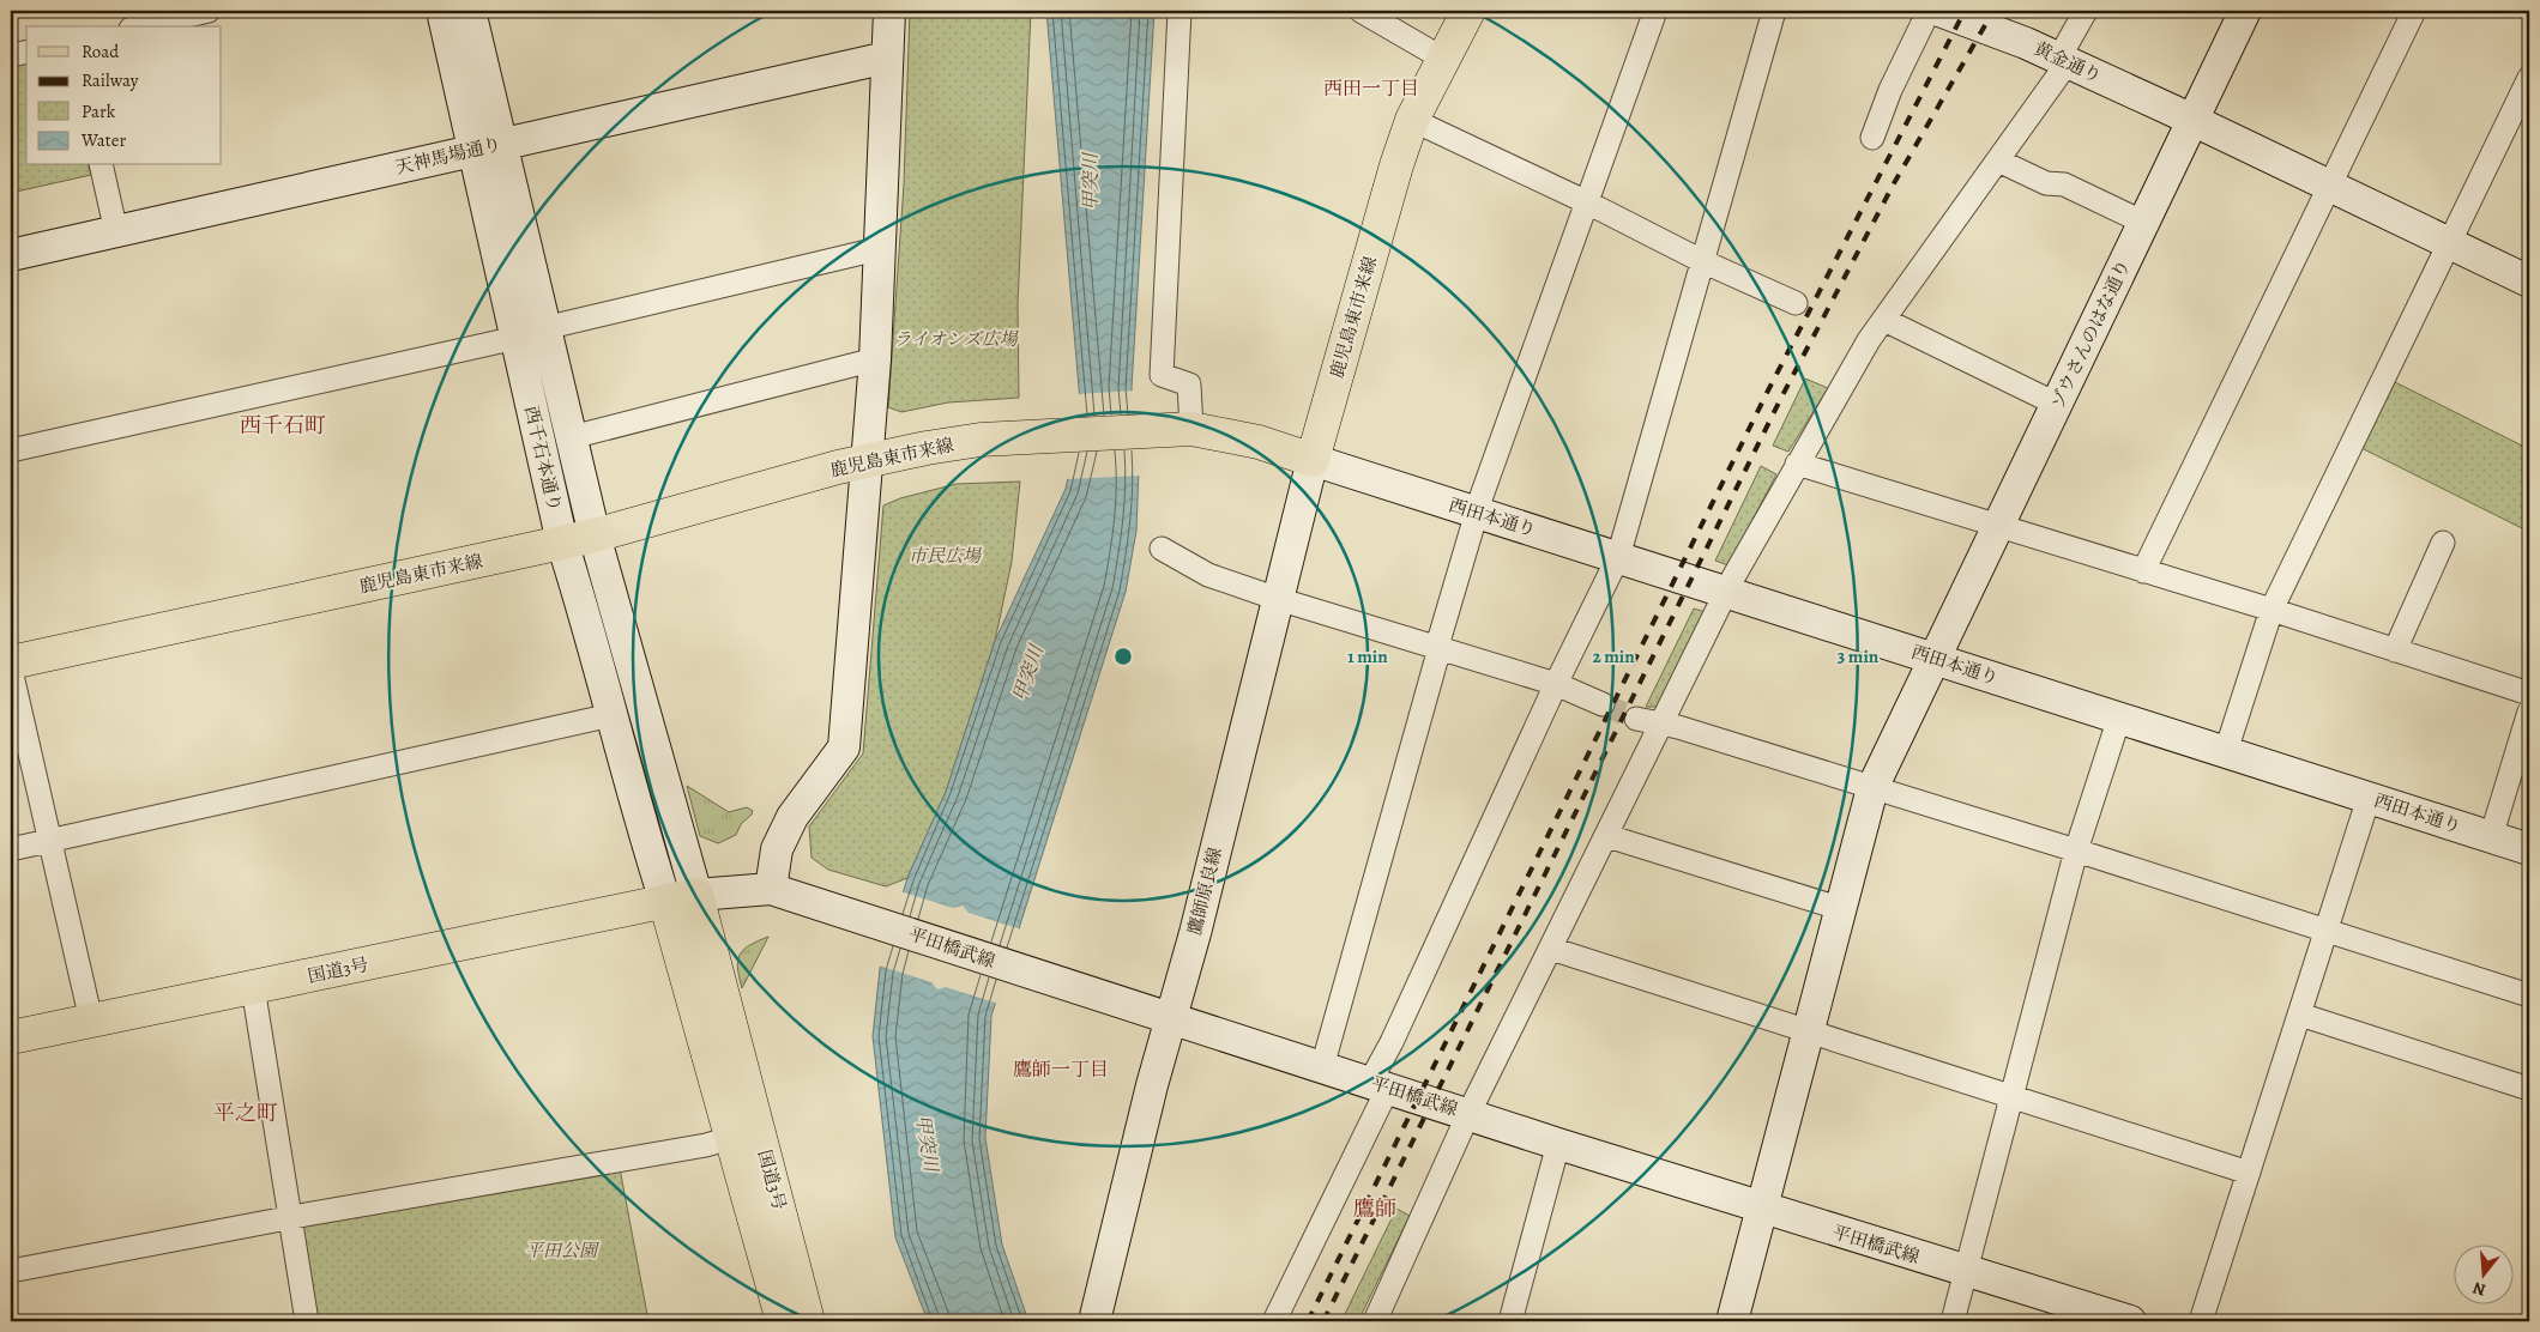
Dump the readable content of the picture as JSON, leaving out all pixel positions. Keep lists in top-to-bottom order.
{
  "streets": {
    "main road": ["鹿児島東市来線", "国道3号"],
    "street": [
      "黄金通り",
      "天神馬場通り",
      "ゾウさんのはな通り",
      "西千石本通り",
      "西田本通り",
      "鷹師原良線",
      "平田橋武線"
    ]
  },
  "crossings": [
    ["黄金通り", "ゾウさんのはな通り"],
    ["天神馬場通り", "西千石本通り"],
    ["鹿児島東市来線", "西千石本通り"],
    ["鹿児島東市来線", "西田本通り"],
    ["鹿児島東市来線", "鷹師原良線"],
    ["ゾウさんのはな通り", "西田本通り"],
    ["ゾウさんのはな通り", "平田橋武線"],
    ["西千石本通り", "平田橋武線"],
    ["西千石本通り", "国道3号"],
    ["西田本通り", "鷹師原良線"],
    ["鷹師原良線", "平田橋武線"],
    ["平田橋武線", "国道3号"]
  ],
  "districts": [
    "西田一丁目",
    "西千石町",
    "鷹師一丁目",
    "平之町",
    "鷹師"
  ],
  "water": ["甲突川"],
  "parks": ["ライオンズ広場", "市民広場", "平田公園"],
  "legend": [
    "Road",
    "Railway",
    "Park",
    "Water"
  ],
  "north": "bottom",
  "rings": ["1 min", "2 min", "3 min"]
}
